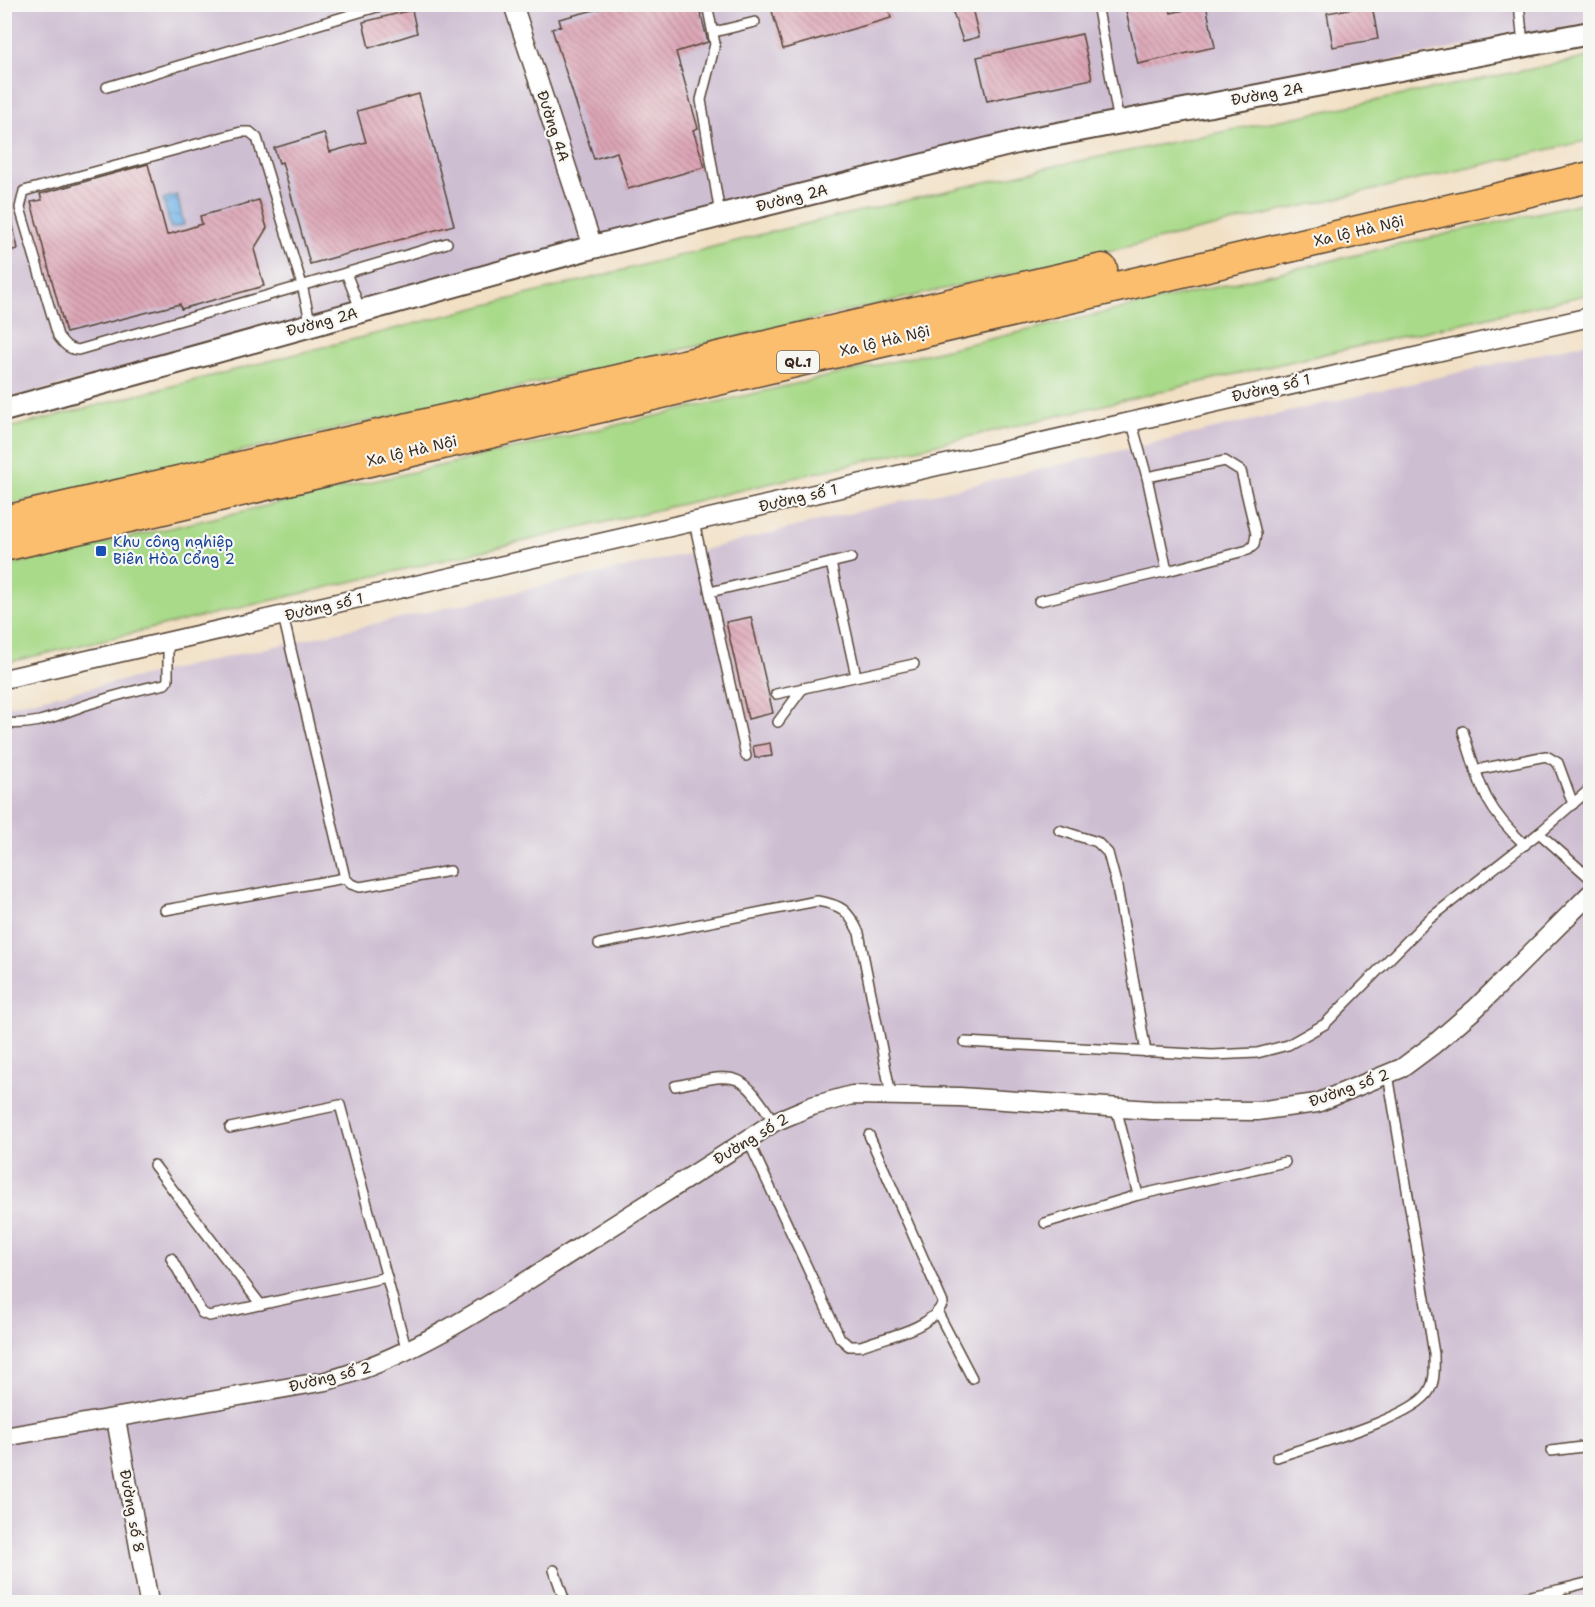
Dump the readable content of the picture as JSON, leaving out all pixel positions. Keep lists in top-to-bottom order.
{
  "streets": {
    "highway": ["Xa lộ Hà Nội", "QL.1"],
    "street": [
      "Đường 2A",
      "Đường 4A",
      "Đường số 1",
      "Đường số 2",
      "Đường số 8"
    ]
  },
  "crossings": [
    ["Đường 2A", "Đường 4A"],
    ["Đường số 2", "Đường số 8"]
  ],
  "places": {
    "transit": ["Khu công nghiệp Biên Hòa Cổng 2"]
  }
}
